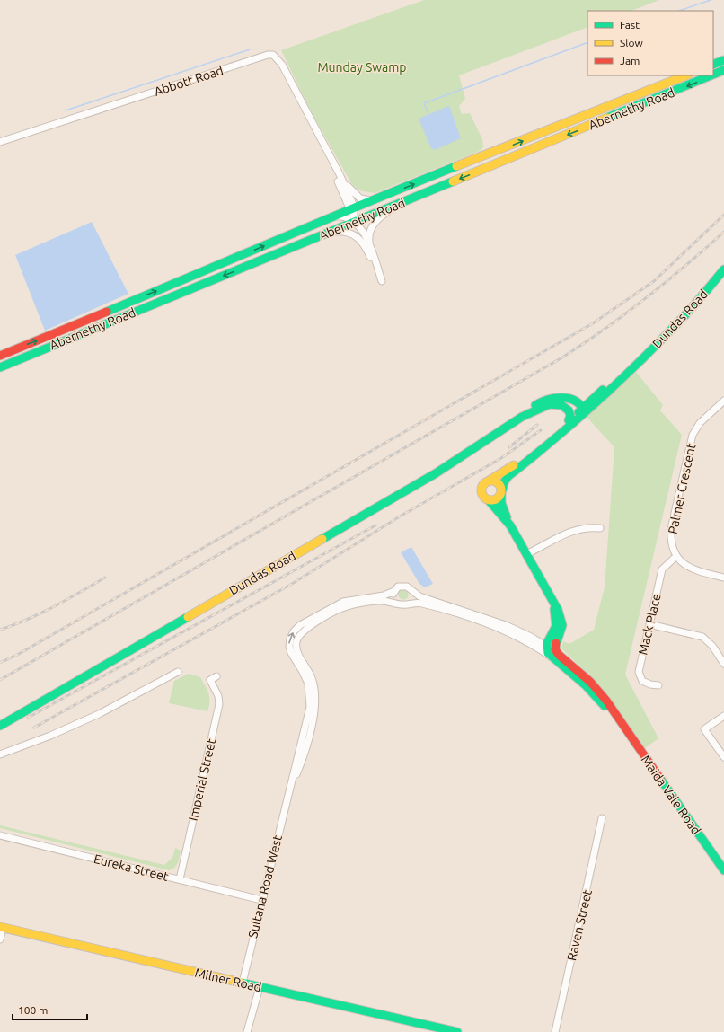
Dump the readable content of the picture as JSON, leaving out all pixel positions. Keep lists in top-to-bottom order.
{
  "streets": {
    "main road": [
      "Abernethy Road",
      "Dundas Road",
      "Maida Vale Road",
      "Milner Road"
    ],
    "street": [
      "Abbott Road",
      "Palmer Crescent",
      "Mack Place",
      "Imperial Street",
      "Eureka Street",
      "Sultana Road West",
      "Raven Street"
    ]
  },
  "crossings": [
    ["Abbott Road", "Abernethy Road"],
    ["Palmer Crescent", "Mack Place"],
    ["Imperial Street", "Eureka Street"],
    ["Eureka Street", "Sultana Road West"],
    ["Sultana Road West", "Milner Road"]
  ],
  "parks": ["Munday Swamp"],
  "legend": ["Fast", "Slow", "Jam"],
  "scale_bar": "100 m"
}
